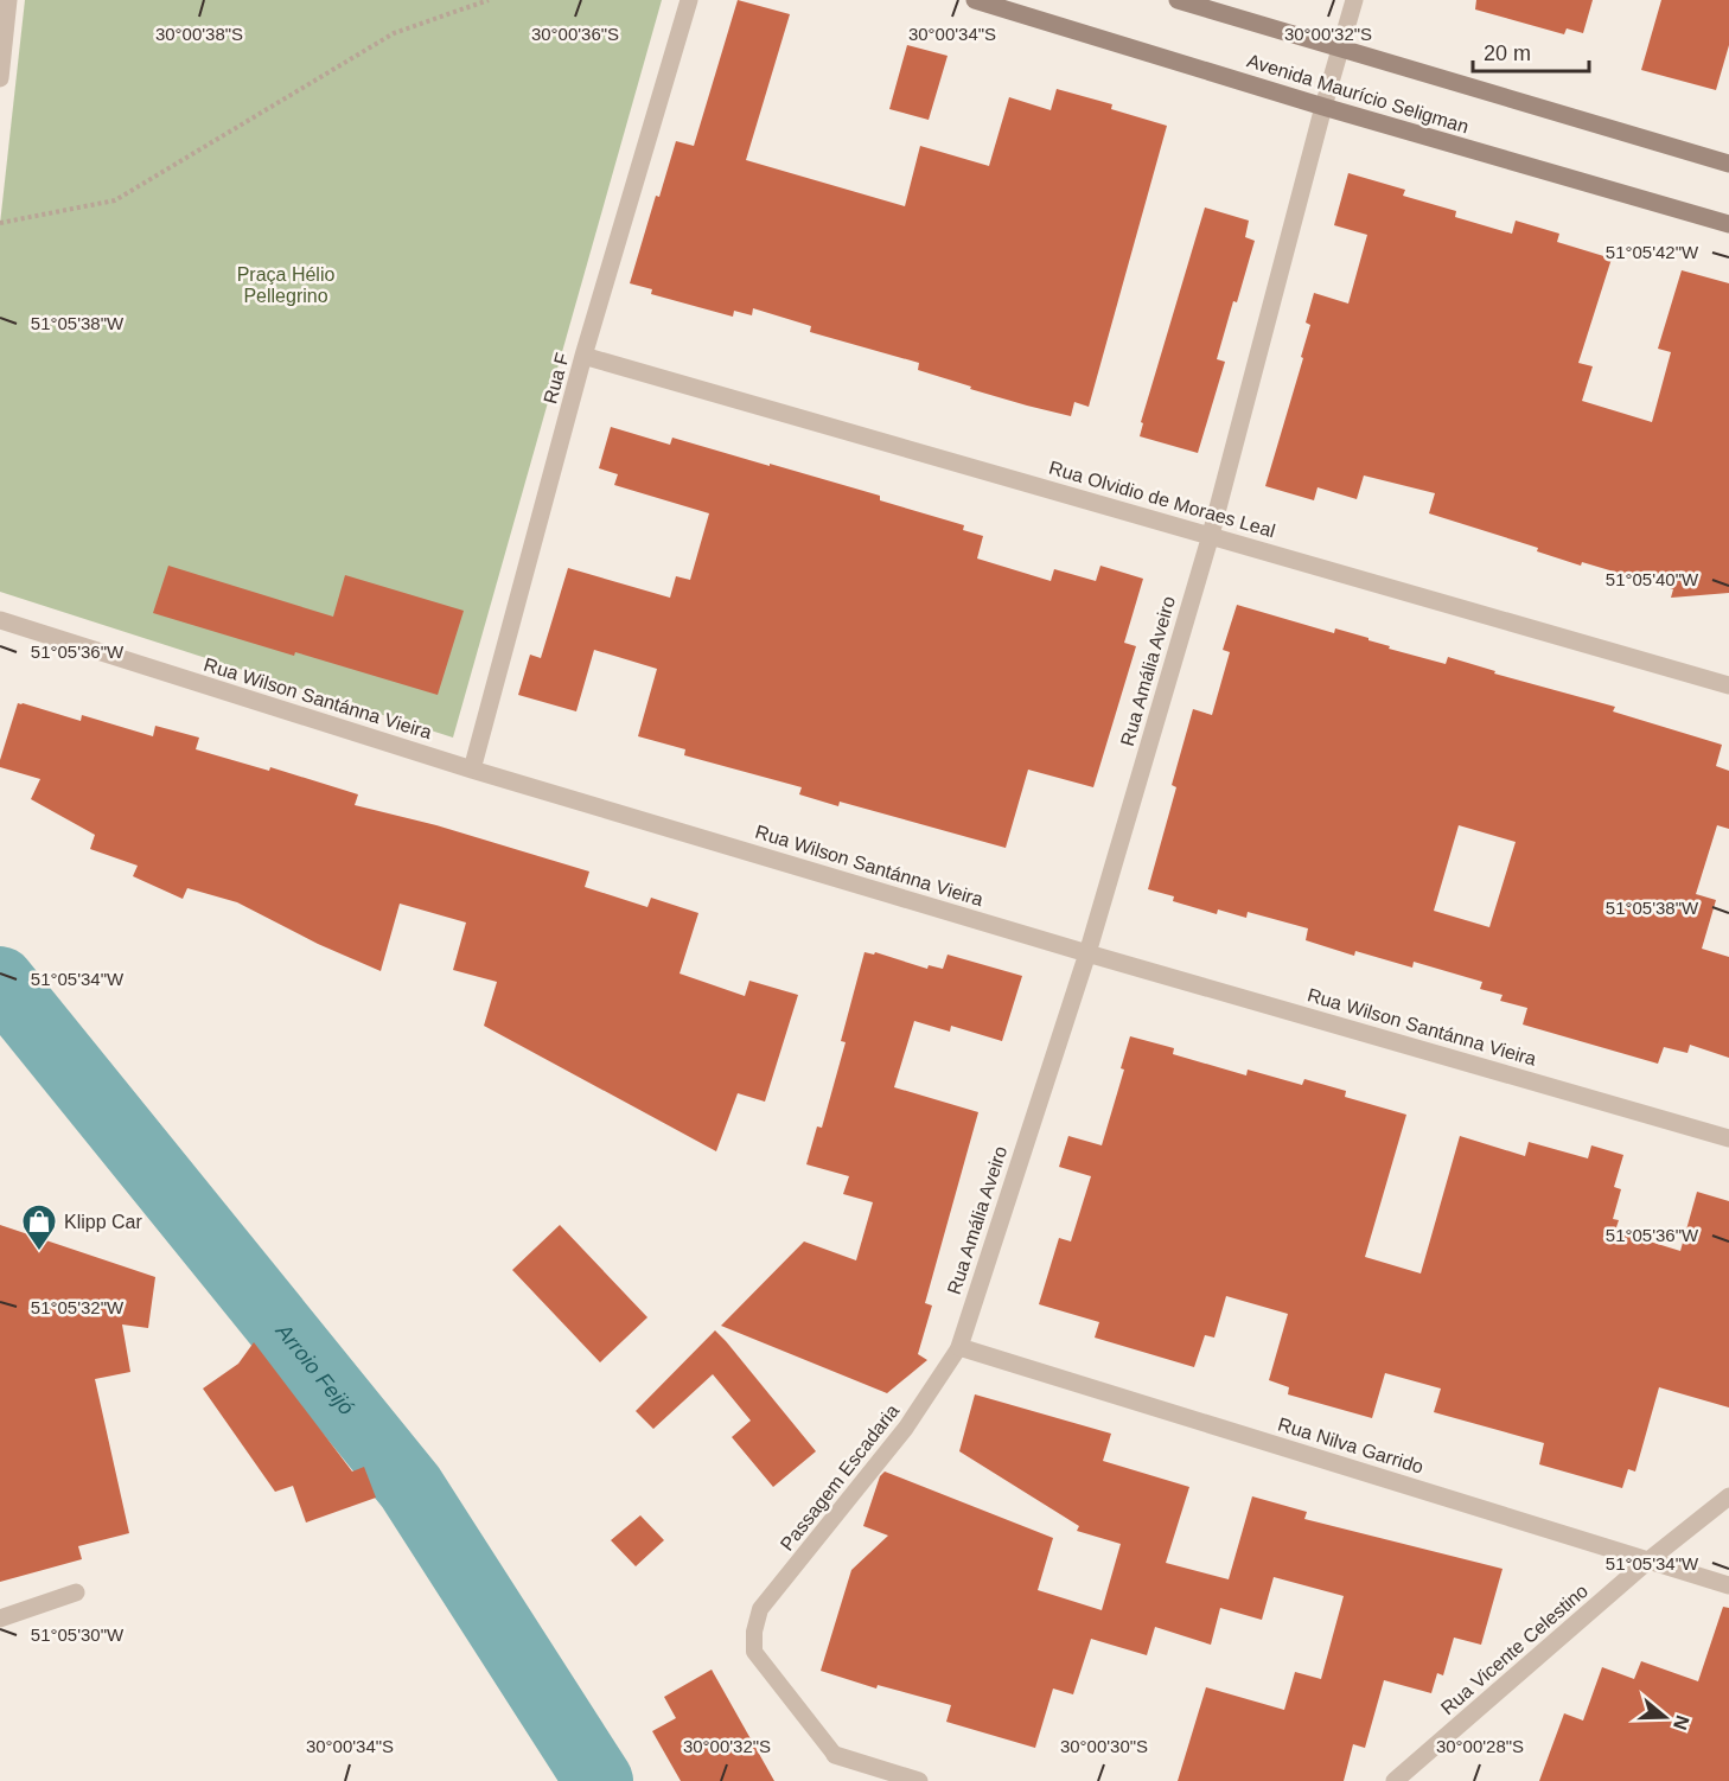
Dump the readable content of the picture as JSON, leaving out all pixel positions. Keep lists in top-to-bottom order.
{
  "streets": {
    "main road": ["Avenida Maurício Seligman"],
    "street": [
      "Rua F",
      "Rua Olvidio de Moraes Leal",
      "Rua Amália Aveiro",
      "Rua Wilson Santánna Vieira",
      "Rua Nilva Garrido",
      "Rua Vicente Celestino"
    ],
    "lane": ["Passagem Escadaria"]
  },
  "crossings": [
    ["Avenida Maurício Seligman", "Rua Amália Aveiro"],
    ["Rua F", "Rua Olvidio de Moraes Leal"],
    ["Rua F", "Rua Wilson Santánna Vieira"],
    ["Rua Olvidio de Moraes Leal", "Rua Amália Aveiro"],
    ["Rua Amália Aveiro", "Rua Wilson Santánna Vieira"],
    ["Rua Amália Aveiro", "Rua Nilva Garrido"],
    ["Rua Amália Aveiro", "Passagem Escadaria"],
    ["Rua Nilva Garrido", "Passagem Escadaria"],
    ["Rua Nilva Garrido", "Rua Vicente Celestino"]
  ],
  "water": ["Arroio Feijó"],
  "parks": ["Praça Hélio Pellegrino"],
  "places": {
    "shop": ["Klipp Car"]
  },
  "scale_bar": "20 m",
  "north": "right",
  "coordinates": [
    "30°00'36\"S",
    "30°00'38\"S",
    "30°00'34\"S",
    "30°00'32\"S",
    "51°05'42\"W",
    "51°05'38\"W",
    "51°05'40\"W",
    "51°05'36\"W",
    "51°05'34\"W",
    "51°05'32\"W",
    "51°05'30\"W",
    "30°00'30\"S",
    "30°00'28\"S"
  ]
}
